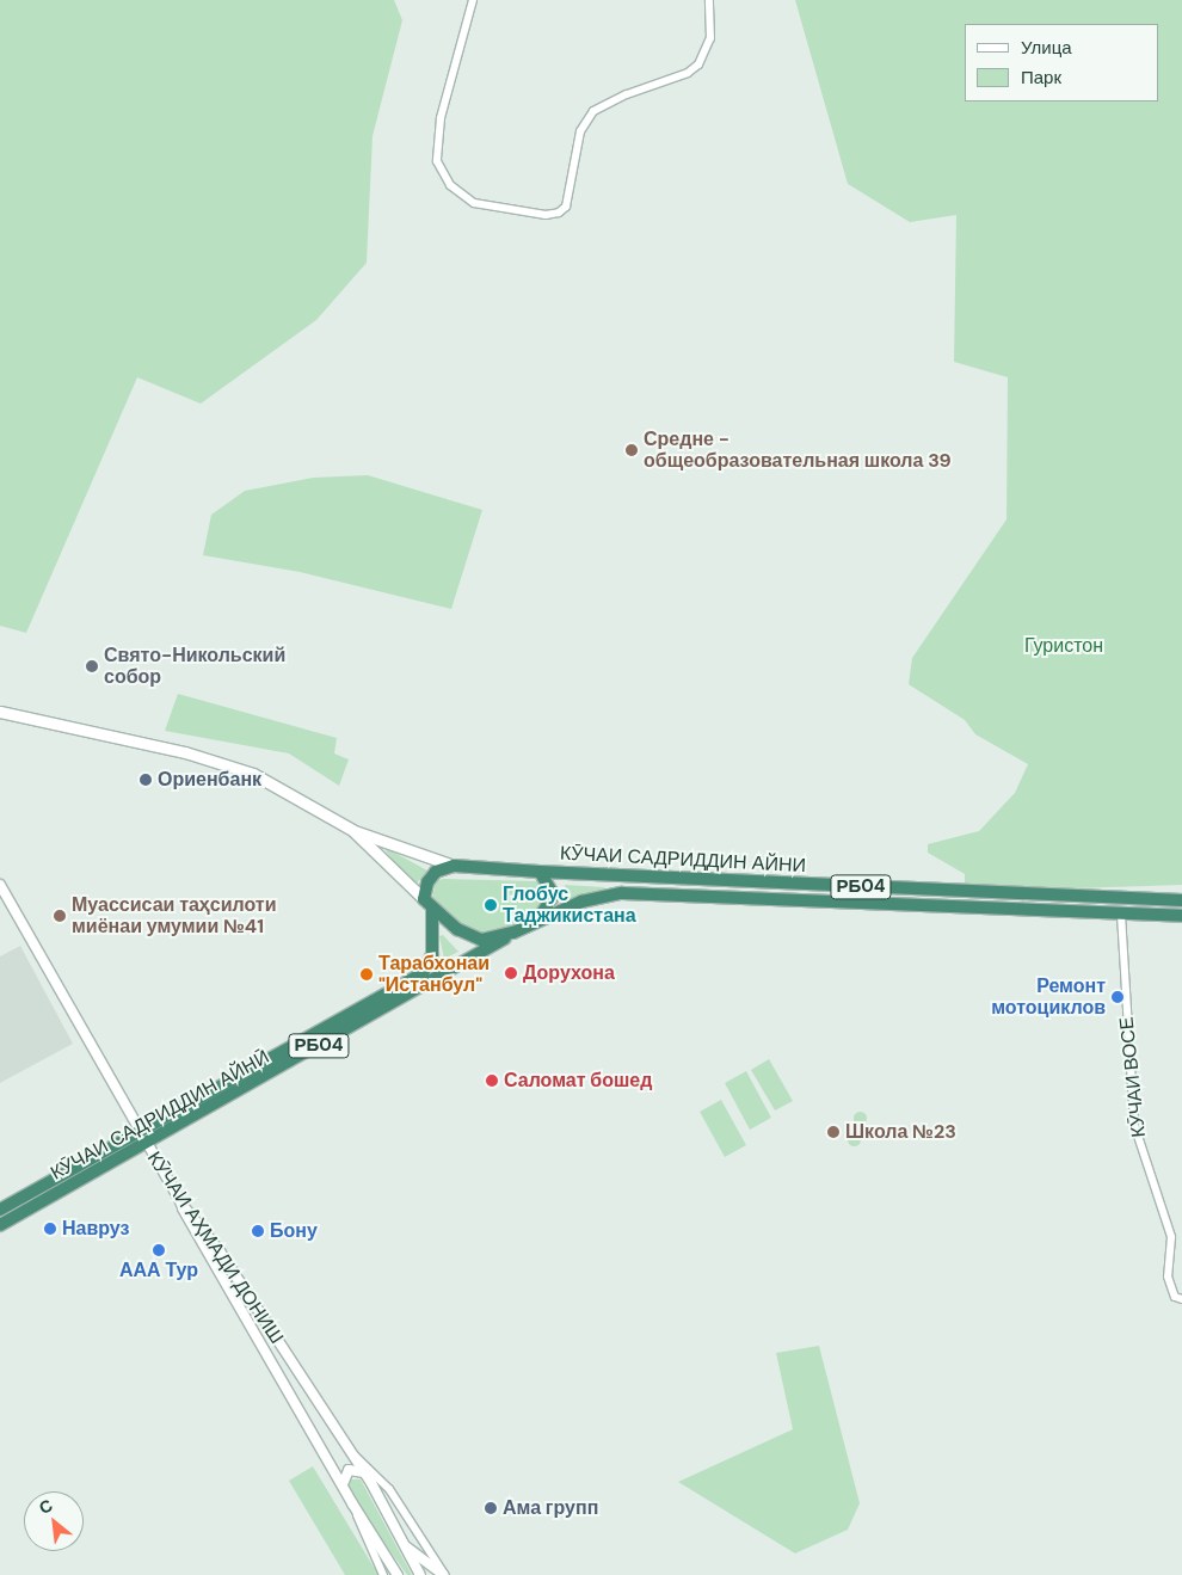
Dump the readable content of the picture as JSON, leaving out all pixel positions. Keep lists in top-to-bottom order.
{
  "streets": {
    "highway": ["КӮЧАИ САДРИДДИН АЙНИ", "РБ04", "КӮЧАИ САДРИДДИН АЙНӢ"],
    "street": ["КӮЧАИ ВОСЕ", "КӮЧАИ АҲМАДИ ДОНИШ"]
  },
  "crossings": [
    ["КӮЧАИ САДРИДДИН АЙНИ", "РБ04"],
    ["РБ04", "КӮЧАИ ВОСЕ"],
    ["РБ04", "КӮЧАИ САДРИДДИН АЙНӢ"],
    ["КӮЧАИ САДРИДДИН АЙНӢ", "КӮЧАИ АҲМАДИ ДОНИШ"]
  ],
  "parks": ["Гуристон"],
  "places": [
    "Средне - общеобразовательная школа 39",
    "Свято-Никольский собор",
    "Ориенбанк",
    "Глобус Таджикистана",
    "Муассисаи таҳсилоти миёнаи умумии №41",
    "Дорухона",
    "Тарабхонаи \"Истанбул\"",
    "Ремонт мотоциклов",
    "Саломат бошед",
    "Школа №23",
    "Навруз",
    "Бону",
    "ААА Тур",
    "Ама групп"
  ],
  "legend": ["Улица", "Парк"],
  "north": "top left"
}
